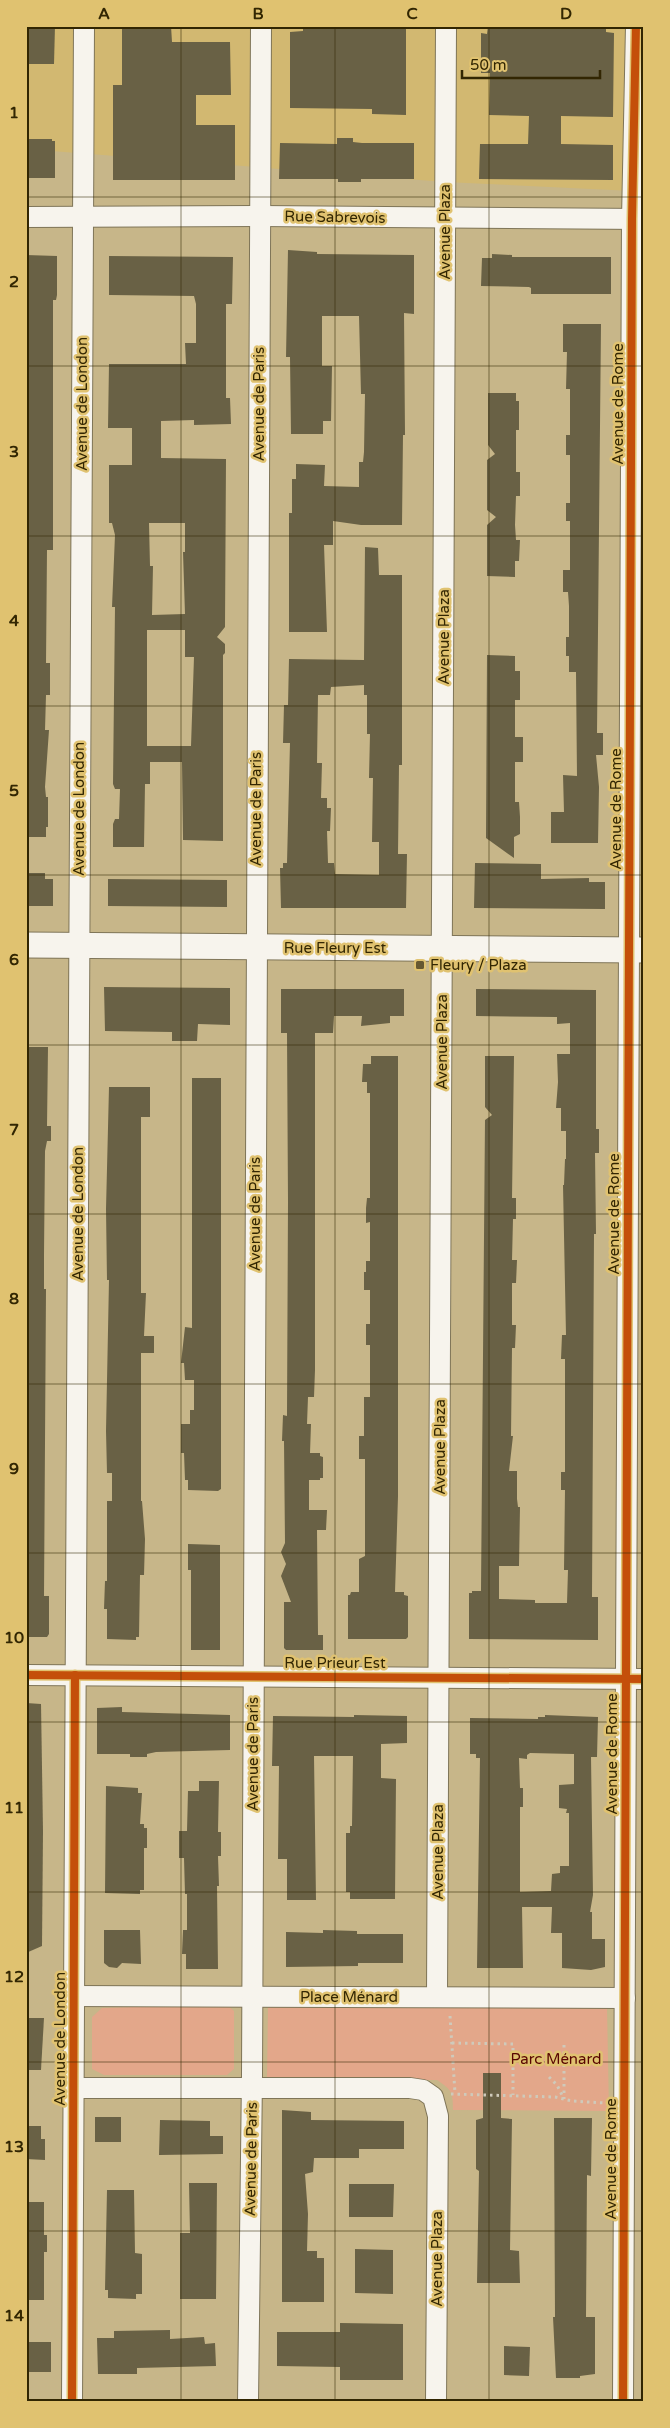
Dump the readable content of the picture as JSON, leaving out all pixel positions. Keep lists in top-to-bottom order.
{
  "streets": {
    "street": [
      "Rue Sabrevois",
      "Avenue Plaza",
      "Avenue de London",
      "Avenue de Paris",
      "Avenue de Rome",
      "Rue Fleury Est",
      "Rue Prieur Est",
      "Place Ménard"
    ]
  },
  "crossings": [
    ["Rue Sabrevois", "Avenue Plaza"],
    ["Rue Sabrevois", "Avenue de London"],
    ["Rue Sabrevois", "Avenue de Paris"],
    ["Rue Sabrevois", "Avenue de Rome"],
    ["Avenue Plaza", "Rue Fleury Est"],
    ["Avenue Plaza", "Rue Prieur Est"],
    ["Avenue Plaza", "Place Ménard"],
    ["Avenue de London", "Rue Fleury Est"],
    ["Avenue de London", "Rue Prieur Est"],
    ["Avenue de London", "Place Ménard"],
    ["Avenue de Paris", "Rue Fleury Est"],
    ["Avenue de Paris", "Rue Prieur Est"],
    ["Avenue de Paris", "Place Ménard"],
    ["Avenue de Rome", "Rue Fleury Est"],
    ["Avenue de Rome", "Rue Prieur Est"],
    ["Avenue de Rome", "Place Ménard"]
  ],
  "parks": ["Parc Ménard"],
  "places": {
    "transit": ["Fleury / Plaza"]
  },
  "scale_bar": "50 m",
  "grid": {
    "columns": [
      "A",
      "B",
      "C",
      "D"
    ],
    "rows": [
      "1",
      "2",
      "3",
      "4",
      "5",
      "6",
      "7",
      "8",
      "9",
      "10",
      "11",
      "12",
      "13",
      "14"
    ]
  }
}
